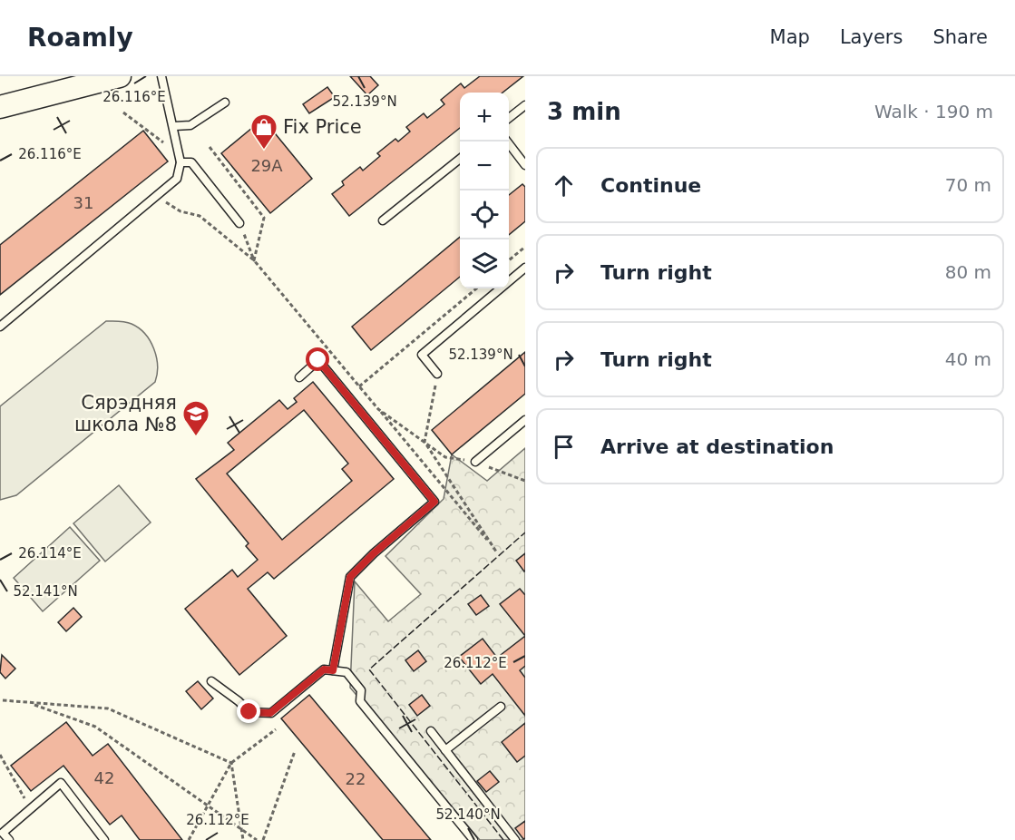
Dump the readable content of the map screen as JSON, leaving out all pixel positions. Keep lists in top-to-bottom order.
{
  "places": {
    "shop": ["Fix Price"],
    "school or university": ["Сярэдняя школа №8"]
  },
  "house_numbers": [
    "29А",
    "31",
    "42",
    "22"
  ],
  "page": {
    "header": "Roamly",
    "nav": ["Map", "Layers", "Share"],
    "heading": ["3 min", "Walk · 190 m"],
    "map_buttons": ["+", "−"],
    "list": [
      ["Continue", "70 m"],
      ["Turn right", "80 m"],
      ["Turn right", "40 m"],
      "Arrive at destination"
    ]
  },
  "coordinates": [
    "26.116°E",
    "52.139°N",
    "26.114°E",
    "52.141°N",
    "26.112°E",
    "52.140°N"
  ]
}
